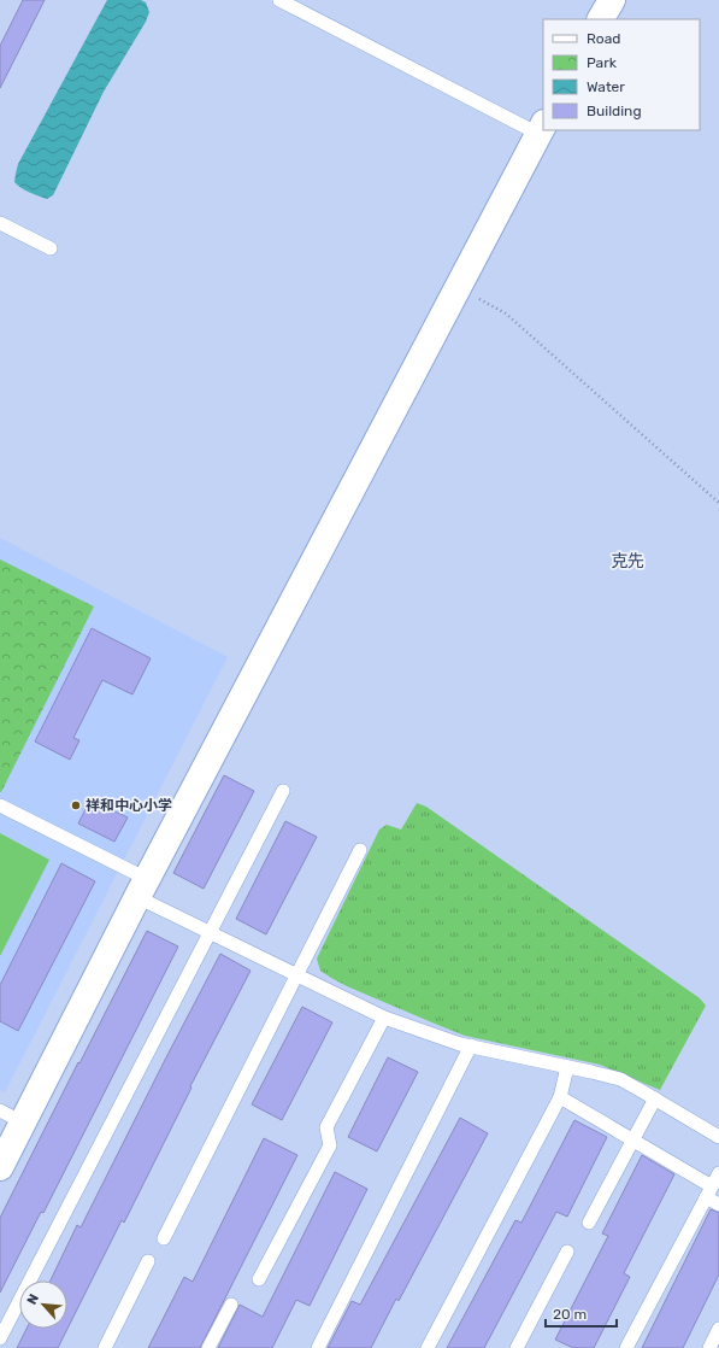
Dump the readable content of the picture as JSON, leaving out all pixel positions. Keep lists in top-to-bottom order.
{
  "districts": ["克先"],
  "places": ["祥和中心小学"],
  "legend": [
    "Road",
    "Park",
    "Water",
    "Building"
  ],
  "scale_bar": "20 m",
  "north": "top left"
}
